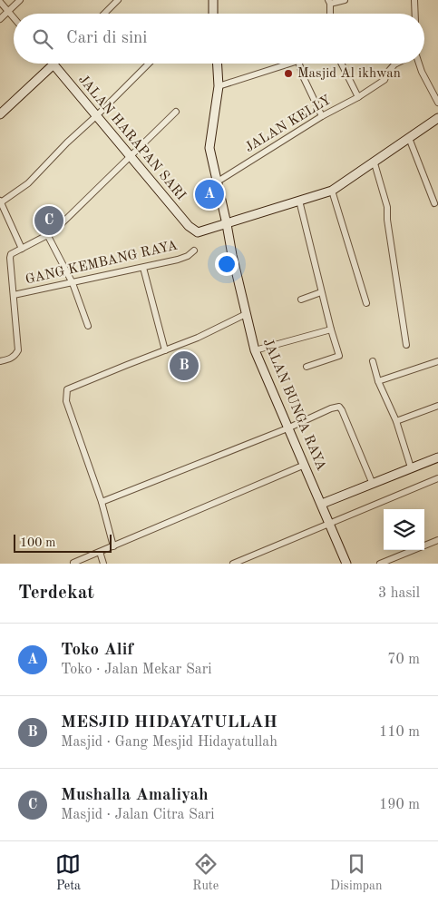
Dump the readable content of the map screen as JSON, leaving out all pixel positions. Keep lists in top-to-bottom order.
{
  "streets": {
    "street": [
      "JALAN KELLY",
      "JALAN HARAPAN SARI",
      "GANG KEMBANG RAYA",
      "JALAN BUNGA RAYA"
    ]
  },
  "crossings": [
    ["JALAN KELLY", "JALAN BUNGA RAYA"],
    ["JALAN HARAPAN SARI", "JALAN BUNGA RAYA"]
  ],
  "places": ["Masjid Al ikhwan"],
  "scale_bar": "100 m",
  "page": {
    "search": "Cari di sini",
    "pins": ["A", "C", "B"],
    "scale": "100 m",
    "heading": ["Terdekat", "3 hasil"],
    "list": [
      {
        "mark": "A",
        "name": "Toko Alif",
        "note": "Toko · Jalan Mekar Sari",
        "value": "70 m"
      },
      {
        "mark": "B",
        "name": "MESJID HIDAYATULLAH",
        "note": "Masjid · Gang Mesjid Hidayatullah",
        "value": "110 m"
      },
      {
        "mark": "C",
        "name": "Mushalla Amaliyah",
        "note": "Masjid · Jalan Citra Sari",
        "value": "190 m"
      }
    ],
    "nav": ["Peta", "Rute", "Disimpan"]
  }
}
